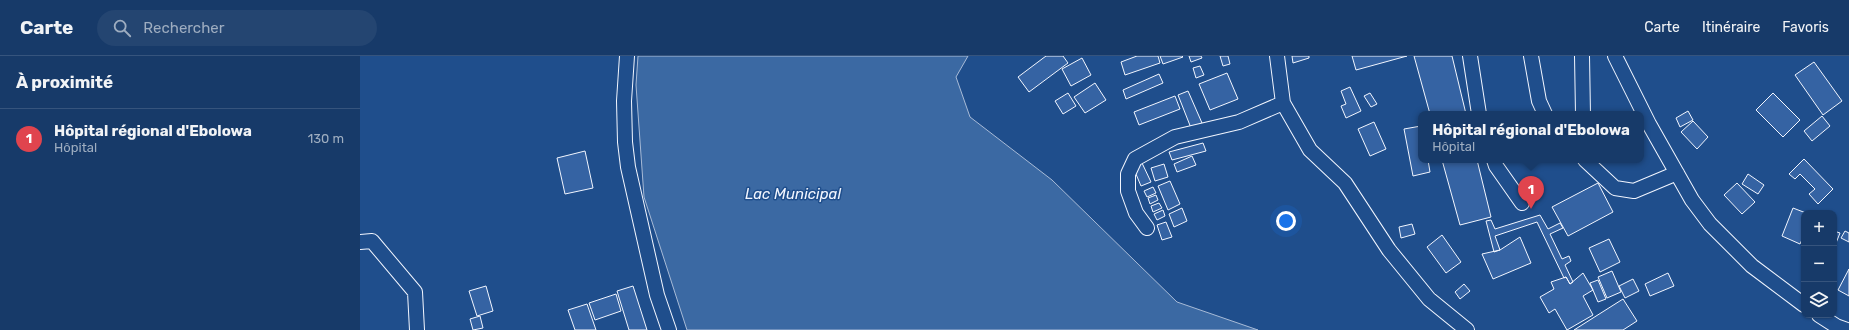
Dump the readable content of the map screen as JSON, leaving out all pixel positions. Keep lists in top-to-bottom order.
{
  "water": ["Lac Municipal"],
  "page": {
    "header": "Carte",
    "search": "Rechercher",
    "nav": ["Carte", "Itinéraire", "Favoris"],
    "heading": "À proximité",
    "list": [
      {
        "mark": "1",
        "name": "Hôpital régional d'Ebolowa",
        "note": "Hôpital",
        "value": "130 m"
      }
    ],
    "popup": ["Hôpital régional d'Ebolowa", "Hôpital"],
    "pins": "1",
    "map_buttons": ["+", "−"]
  }
}
